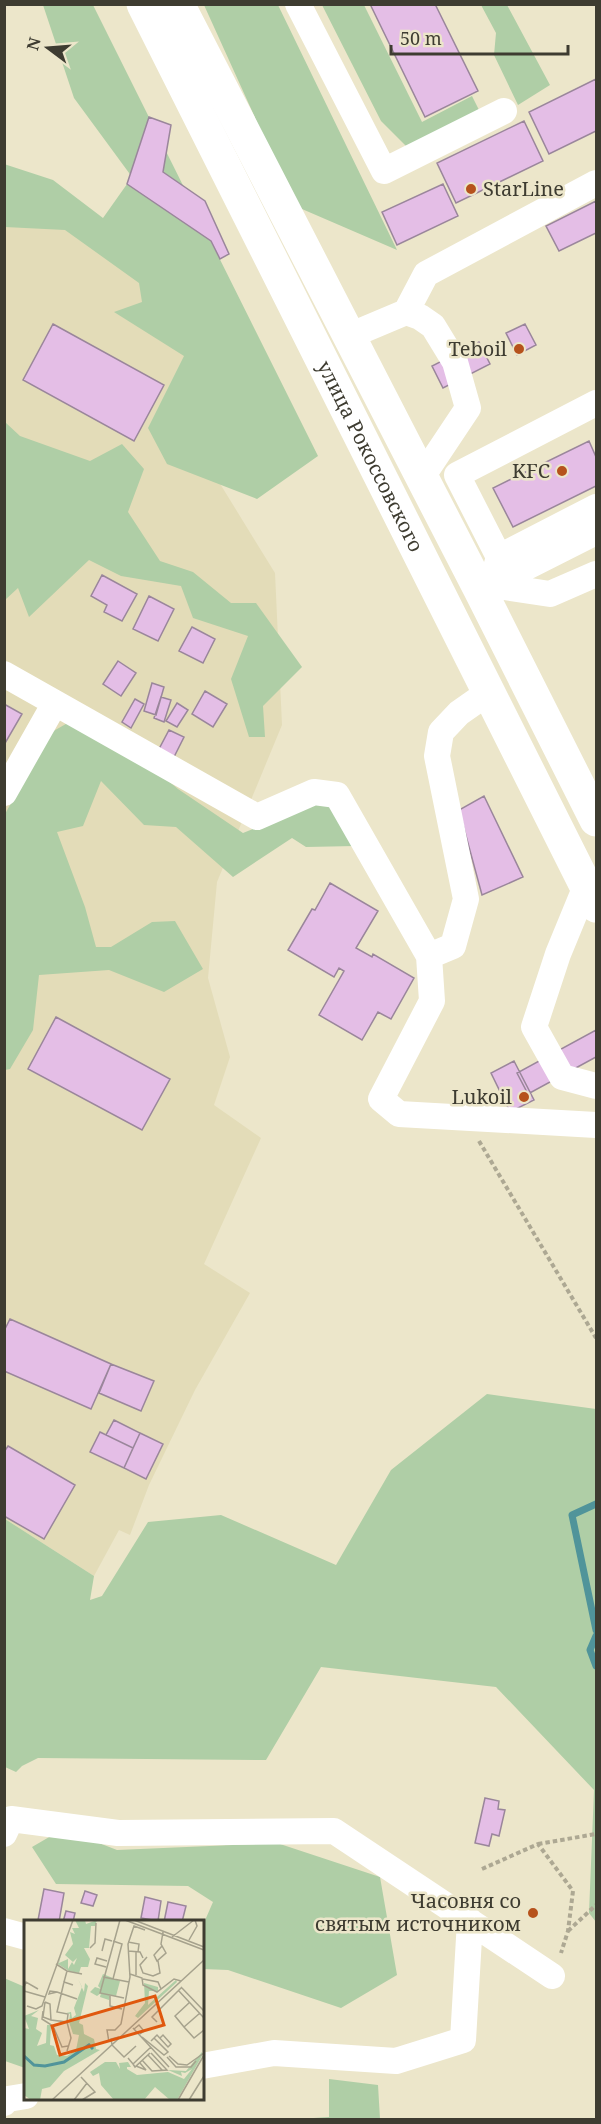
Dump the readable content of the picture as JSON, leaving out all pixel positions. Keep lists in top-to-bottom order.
{
  "streets": {
    "highway": ["улица Рокоссовского"]
  },
  "places": [
    "StarLine",
    "Teboil",
    "KFC",
    "Lukoil",
    "Часовня со святым источником"
  ],
  "scale_bar": "50 m",
  "north": "left"
}
